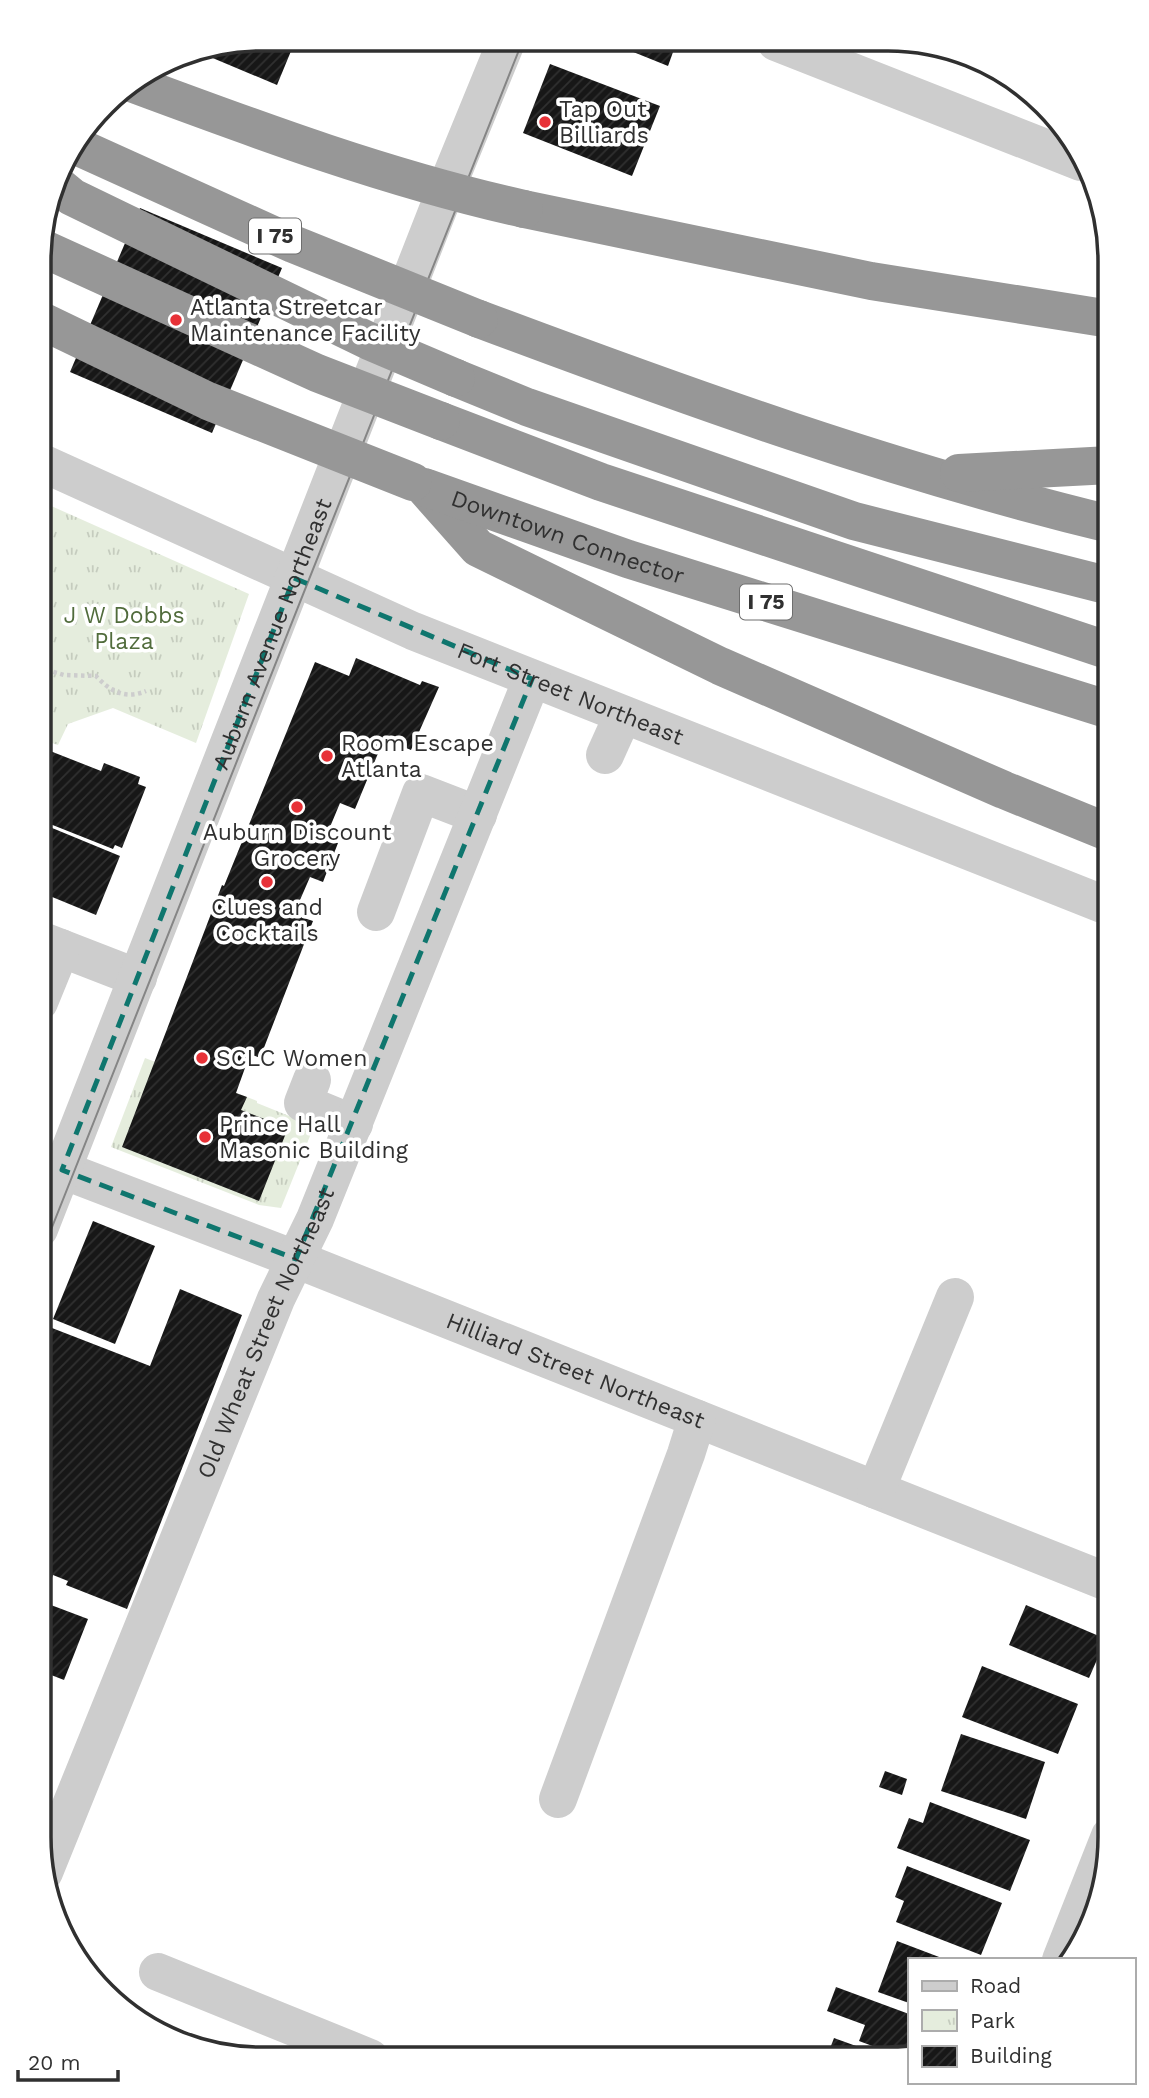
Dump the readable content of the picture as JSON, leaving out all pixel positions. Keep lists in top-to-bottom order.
{
  "streets": {
    "highway": ["I 75", "Downtown Connector"],
    "street": [
      "Auburn Avenue Northeast",
      "Fort Street Northeast",
      "Old Wheat Street Northeast",
      "Hilliard Street Northeast"
    ]
  },
  "crossings": [
    ["Auburn Avenue Northeast", "Fort Street Northeast"],
    ["Auburn Avenue Northeast", "Hilliard Street Northeast"],
    ["Fort Street Northeast", "Old Wheat Street Northeast"],
    ["Old Wheat Street Northeast", "Hilliard Street Northeast"]
  ],
  "parks": ["J W Dobbs Plaza"],
  "places": [
    "Tap Out Billiards",
    "Atlanta Streetcar Maintenance Facility",
    "Room Escape Atlanta",
    "Auburn Discount Grocery",
    "Clues and Cocktails",
    "SCLC Women",
    "Prince Hall Masonic Building"
  ],
  "legend": ["Road", "Park", "Building"],
  "scale_bar": "20 m"
}
